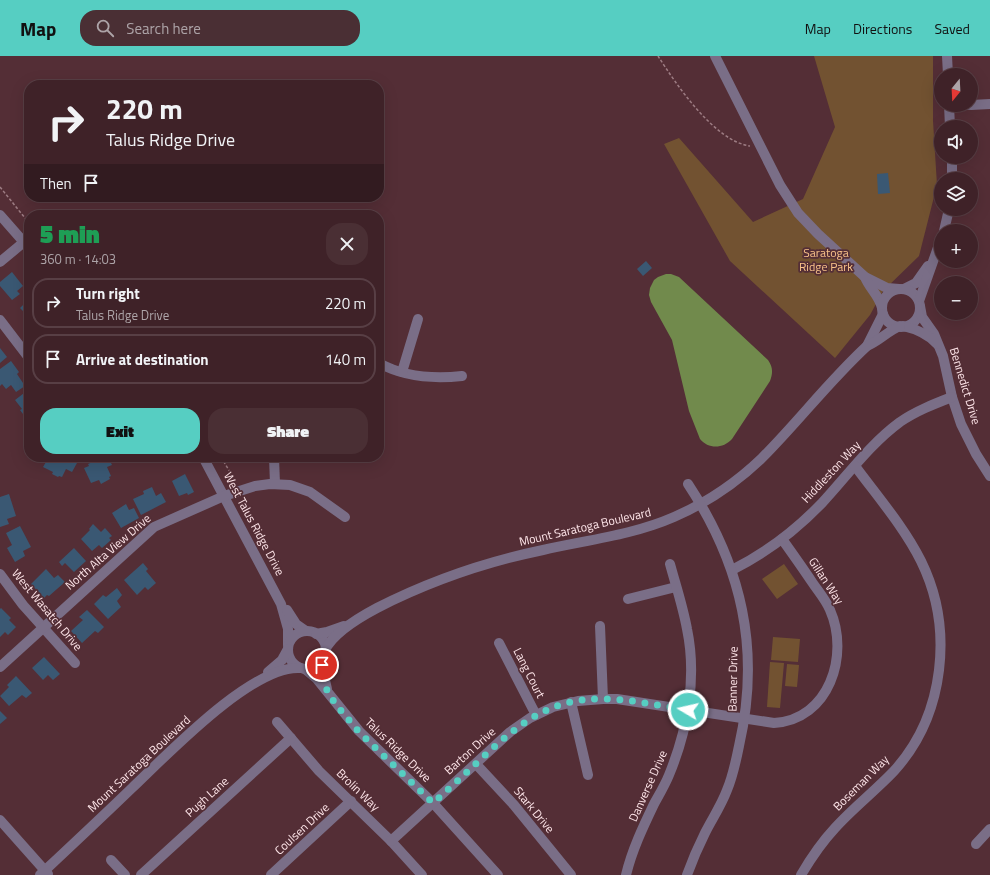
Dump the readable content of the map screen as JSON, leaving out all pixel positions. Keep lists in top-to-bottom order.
{
  "streets": {
    "street": [
      "Bennedict Drive",
      "Hiddleston Way",
      "West Talus Ridge Drive",
      "Mount Saratoga Boulevard",
      "North Alta View Drive",
      "Gillan Way",
      "West Wasatch Drive",
      "Lang Court",
      "Banner Drive",
      "Talus Ridge Drive",
      "Barton Drive",
      "Boseman Way",
      "Danverse Drive",
      "Brolin Way",
      "Pugh Lane",
      "Stark Drive",
      "Coulsen Drive"
    ]
  },
  "crossings": [
    ["Bennedict Drive", "Hiddleston Way"],
    ["Bennedict Drive", "Mount Saratoga Boulevard"],
    ["Hiddleston Way", "Gillan Way"],
    ["Hiddleston Way", "Banner Drive"],
    ["Hiddleston Way", "Boseman Way"],
    ["West Talus Ridge Drive", "Mount Saratoga Boulevard"],
    ["West Talus Ridge Drive", "North Alta View Drive"],
    ["West Talus Ridge Drive", "Talus Ridge Drive"],
    ["Mount Saratoga Boulevard", "Banner Drive"],
    ["Mount Saratoga Boulevard", "Talus Ridge Drive"],
    ["North Alta View Drive", "West Wasatch Drive"],
    ["Gillan Way", "Banner Drive"],
    ["Gillan Way", "Barton Drive"],
    ["Lang Court", "Barton Drive"],
    ["Banner Drive", "Barton Drive"],
    ["Talus Ridge Drive", "Barton Drive"],
    ["Barton Drive", "Danverse Drive"],
    ["Barton Drive", "Brolin Way"],
    ["Barton Drive", "Stark Drive"],
    ["Brolin Way", "Pugh Lane"],
    ["Brolin Way", "Coulsen Drive"]
  ],
  "parks": ["Saratoga Ridge Park"],
  "north": "bottom",
  "page": {
    "header": "Map",
    "search": "Search here",
    "nav": ["Map", "Directions", "Saved"],
    "map_buttons": ["+", "−"],
    "turn": ["220 m", "Talus Ridge Drive"],
    "then": "Then",
    "heading": ["5 min", "360 m · 14:03"],
    "list": [
      {
        "name": "Turn right",
        "note": "Talus Ridge Drive",
        "value": "220 m"
      },
      {
        "name": "Arrive at destination",
        "value": "140 m"
      }
    ],
    "buttons": ["Exit", "Share"]
  }
}
